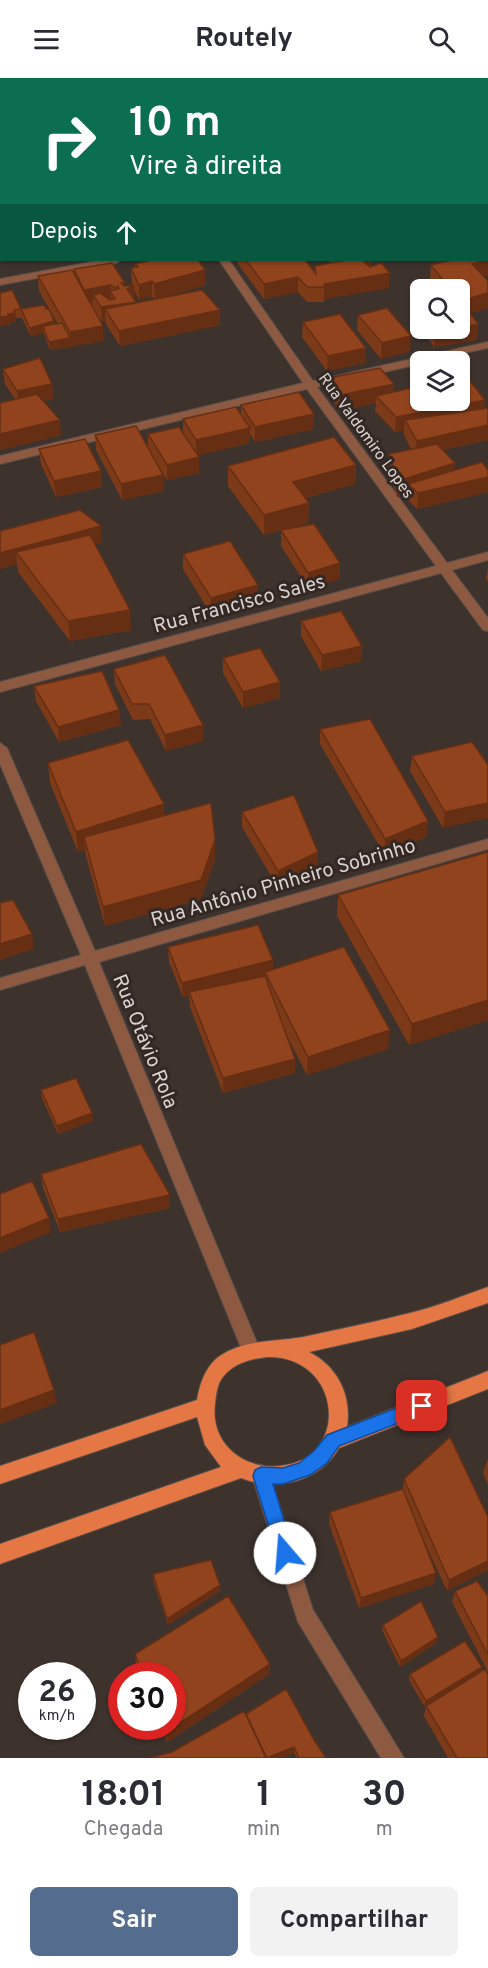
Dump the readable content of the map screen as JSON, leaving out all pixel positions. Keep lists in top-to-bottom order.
{
  "streets": {
    "street": [
      "Rua Valdomiro Lopes",
      "Rua Francisco Sales",
      "Rua Antônio Pinheiro Sobrinho",
      "Rua Otávio Rola"
    ]
  },
  "crossings": [
    ["Rua Valdomiro Lopes", "Rua Francisco Sales"],
    ["Rua Antônio Pinheiro Sobrinho", "Rua Otávio Rola"]
  ],
  "page": {
    "header": "Routely",
    "turn": ["10 m", "Vire à direita"],
    "then": "Depois",
    "speed": "26 km/h",
    "limit": "30",
    "eta": [
      "18:01",
      "Chegada",
      "1",
      "min",
      "30",
      "m"
    ],
    "buttons": ["Sair", "Compartilhar"]
  }
}
